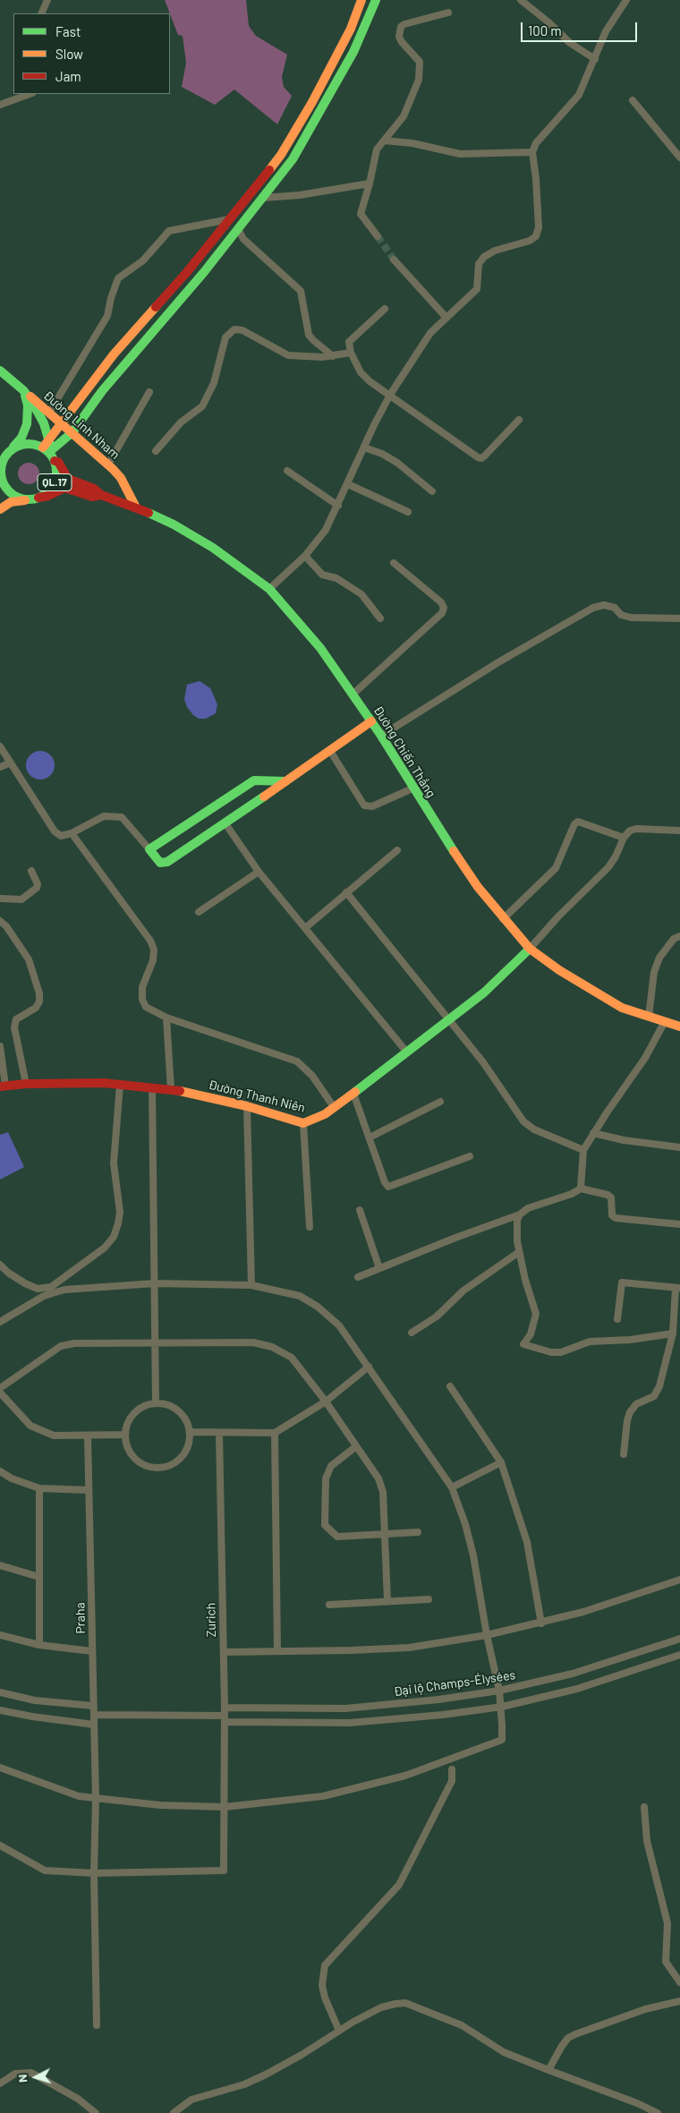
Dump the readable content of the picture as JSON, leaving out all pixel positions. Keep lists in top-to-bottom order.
{
  "streets": {
    "main road": [
      "Đường Linh Nham",
      "QL.17",
      "Đường Chiến Thắng",
      "Đường Thanh Niên"
    ],
    "street": ["Praha", "Zurich", "Đại lộ Champs-Élysées"]
  },
  "crossings": [
    ["Đường Linh Nham", "QL.17"],
    ["Đường Linh Nham", "Đường Chiến Thắng"],
    ["QL.17", "Đường Chiến Thắng"],
    ["Đường Chiến Thắng", "Đường Thanh Niên"],
    ["Praha", "Zurich"],
    ["Zurich", "Đại lộ Champs-Élysées"]
  ],
  "legend": ["Fast", "Slow", "Jam"],
  "scale_bar": "100 m",
  "north": "left"
}
